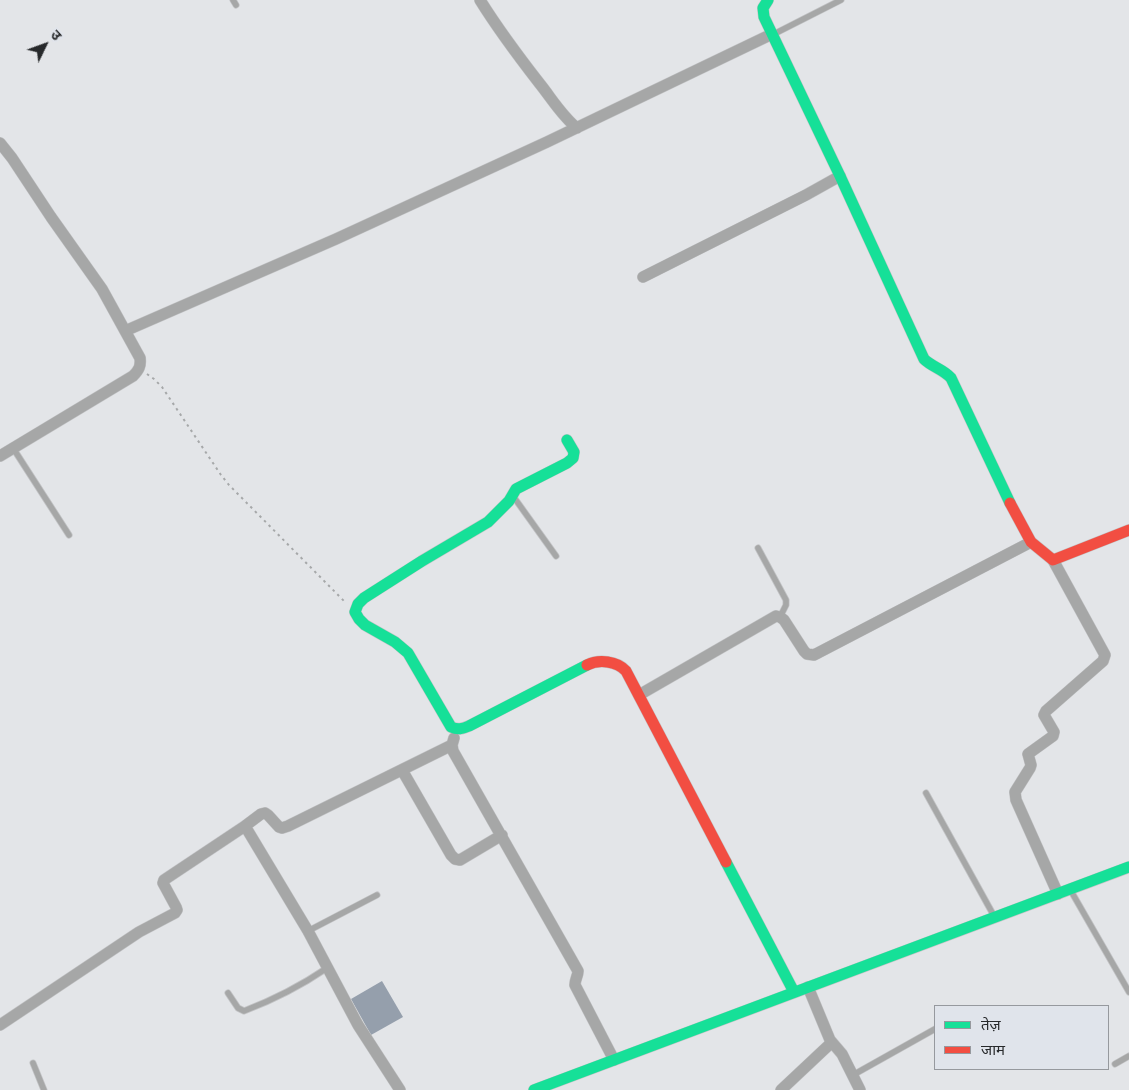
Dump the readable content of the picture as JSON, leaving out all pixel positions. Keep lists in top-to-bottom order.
{
  "legend": ["तेज़", "जाम"],
  "north": "top right"
}
